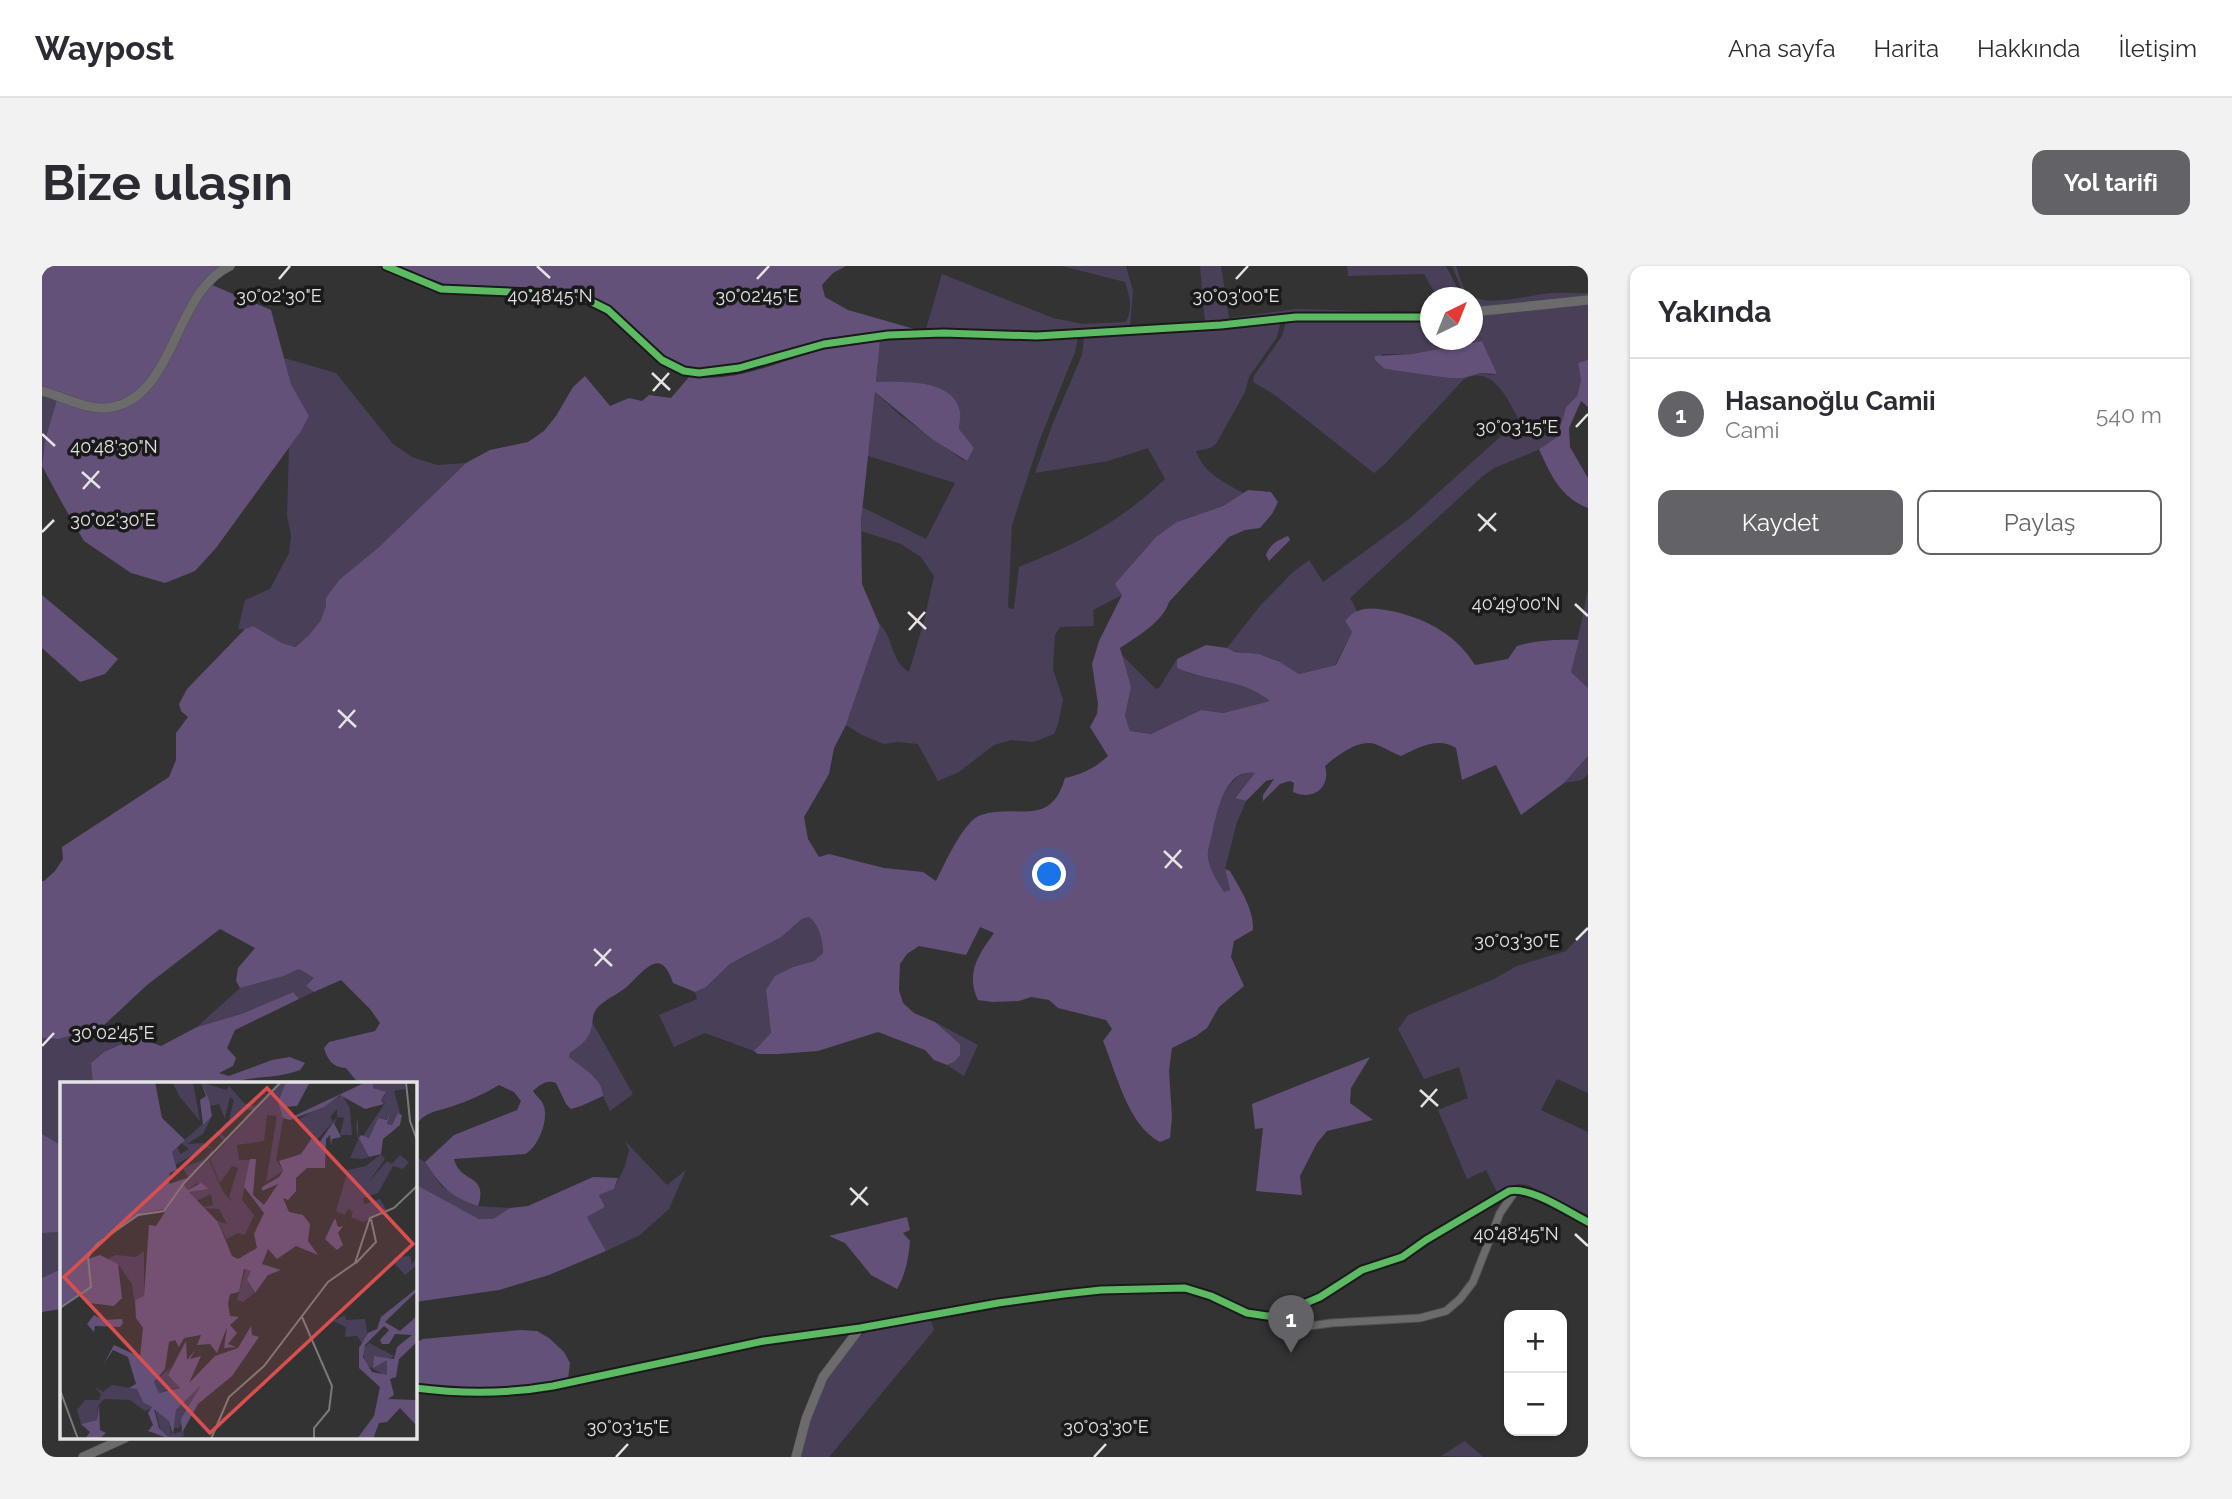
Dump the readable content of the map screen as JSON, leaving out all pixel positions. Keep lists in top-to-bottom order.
{
  "north": "top right",
  "page": {
    "header": "Waypost",
    "nav": [
      "Ana sayfa",
      "Harita",
      "Hakkında",
      "İletişim"
    ],
    "buttons": [
      "Yol tarifi",
      ["Kaydet", "Paylaş"]
    ],
    "title": "Bize ulaşın",
    "heading": "Yakında",
    "list": [
      {
        "mark": "1",
        "name": "Hasanoğlu Camii",
        "note": "Cami",
        "value": "540 m"
      }
    ],
    "pins": "1",
    "map_buttons": ["+", "−"]
  },
  "coordinates": [
    "40°48'45\"N",
    "30°02'30\"E",
    "30°02'45\"E",
    "30°03'00\"E",
    "30°03'15\"E",
    "40°48'30\"N",
    "40°49'00\"N",
    "30°03'30\"E"
  ]
}
